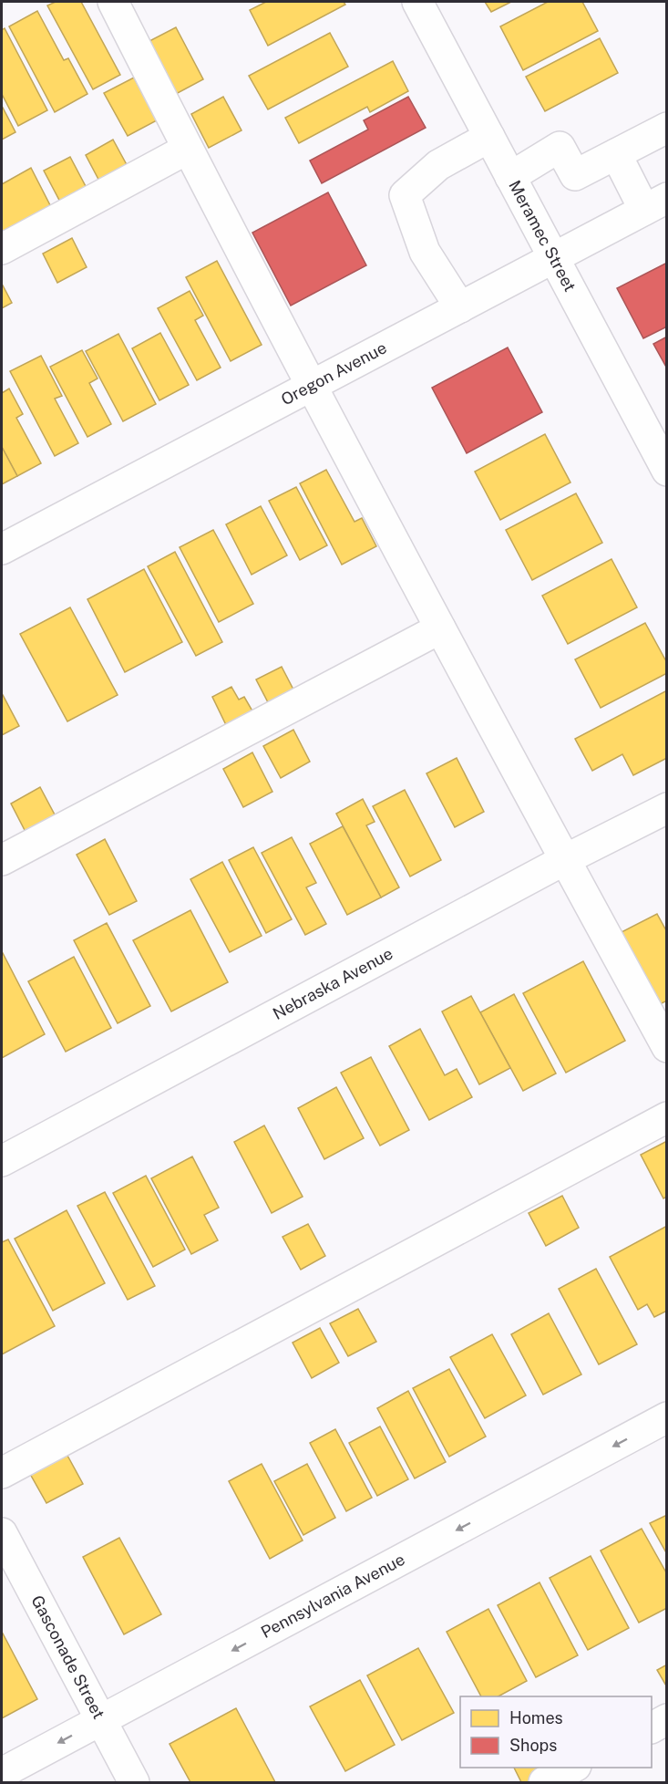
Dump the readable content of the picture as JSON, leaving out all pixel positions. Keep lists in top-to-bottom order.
{
  "streets": {
    "street": [
      "Meramec Street",
      "Oregon Avenue",
      "Nebraska Avenue",
      "Pennsylvania Avenue",
      "Gasconade Street"
    ]
  },
  "crossings": [
    ["Meramec Street", "Oregon Avenue"],
    ["Pennsylvania Avenue", "Gasconade Street"]
  ],
  "legend": ["Homes", "Shops"]
}
